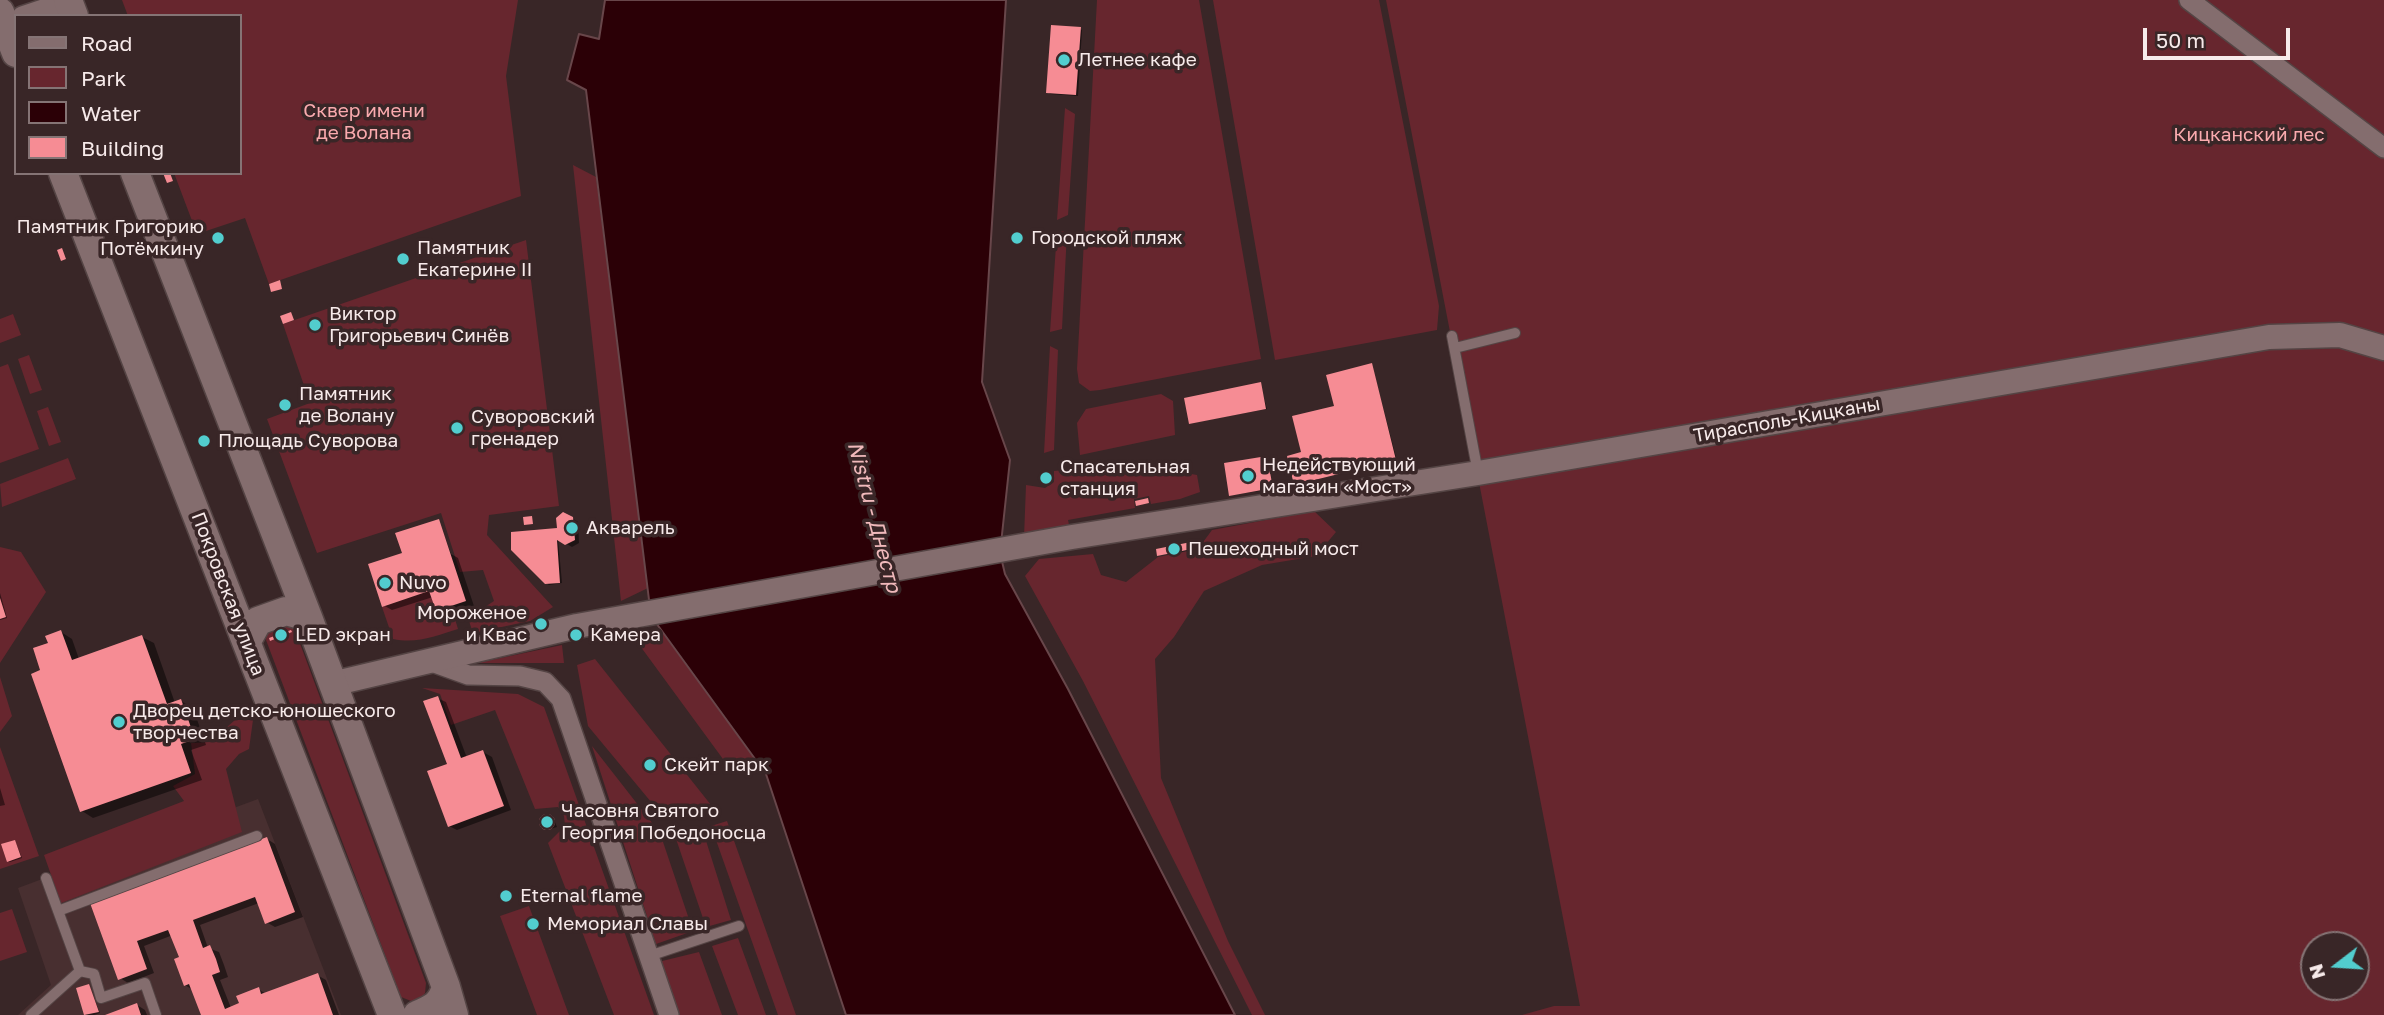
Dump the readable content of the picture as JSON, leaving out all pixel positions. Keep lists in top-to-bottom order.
{
  "streets": {
    "main road": ["Покровская улица"],
    "street": ["Тирасполь-Кицканы"]
  },
  "water": ["Nistru - Днестр"],
  "parks": ["Сквер имени де Волана", "Кицканский лес"],
  "places": [
    "Летнее кафе",
    "Памятник Григорию Потёмкину",
    "Городской пляж",
    "Памятник Екатерине II",
    "Виктор Григорьевич Синёв",
    "Памятник де Волану",
    "Суворовский гренадер",
    "Площадь Суворова",
    "Недействующий магазин «Мост»",
    "Спасательная станция",
    "Акварель",
    "Пешеходный мост",
    "Nuvo",
    "Мороженое и Квас",
    "LED экран",
    "Камера",
    "Дворец детско-юношеского творчества",
    "Скейт парк",
    "Часовня Святого Георгия Победоносца",
    "Eternal flame",
    "Мемориал Славы"
  ],
  "legend": [
    "Road",
    "Park",
    "Water",
    "Building"
  ],
  "scale_bar": "50 m",
  "north": "left"
}
